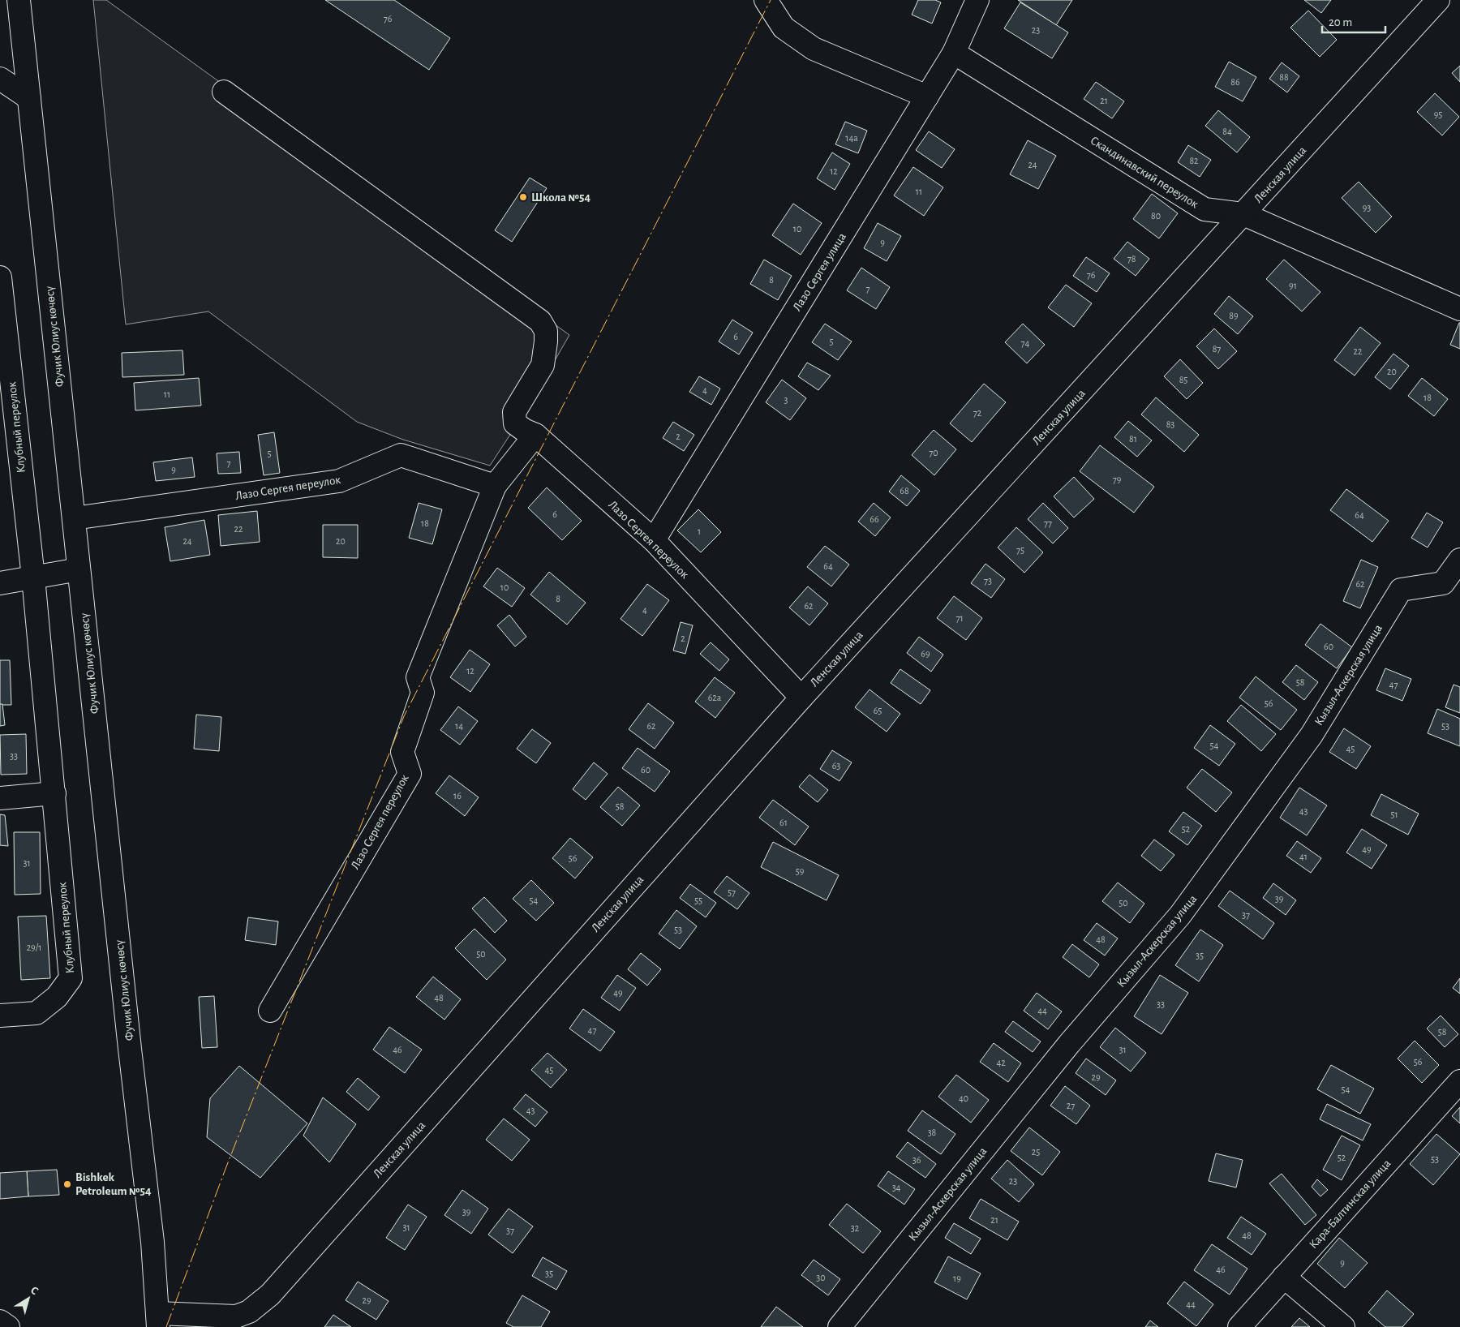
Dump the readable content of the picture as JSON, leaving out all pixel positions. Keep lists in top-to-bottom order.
{
  "streets": {
    "street": [
      "Скандинавский переулок",
      "Ленская улица",
      "Лазо Сергея улица",
      "Фучик Юлиус көчөсү",
      "Клубный переулок",
      "Лазо Сергея переулок",
      "Кызыл-Аскерская улица",
      "Кара-Балтинская улица"
    ]
  },
  "crossings": [
    ["Скандинавский переулок", "Ленская улица"],
    ["Скандинавский переулок", "Лазо Сергея улица"],
    ["Ленская улица", "Фучик Юлиус көчөсү"],
    ["Ленская улица", "Лазо Сергея переулок"],
    ["Лазо Сергея улица", "Лазо Сергея переулок"],
    ["Фучик Юлиус көчөсү", "Лазо Сергея переулок"]
  ],
  "places": ["Школа №54", "Bishkek Petroleum №54"],
  "house_numbers": [
    "76",
    "23",
    "88",
    "86",
    "21",
    "95",
    "84",
    "14а",
    "82",
    "24",
    "12",
    "11",
    "93",
    "80",
    "10",
    "9",
    "78",
    "76",
    "8",
    "91",
    "7",
    "89",
    "6",
    "5",
    "74",
    "87",
    "22",
    "20",
    "85",
    "4",
    "11",
    "18",
    "3",
    "72",
    "83",
    "2",
    "81",
    "70",
    "5",
    "7",
    "9",
    "79",
    "68",
    "6",
    "64",
    "66",
    "18",
    "77",
    "22",
    "1",
    "24",
    "20",
    "75",
    "64",
    "73",
    "62",
    "10",
    "8",
    "62",
    "4",
    "71",
    "2",
    "60",
    "69",
    "12",
    "58",
    "47",
    "62a",
    "56",
    "65",
    "14",
    "62",
    "53",
    "54",
    "45",
    "33",
    "63",
    "60",
    "16",
    "58",
    "43",
    "51",
    "61",
    "52",
    "49",
    "41",
    "56",
    "31",
    "59",
    "57",
    "39",
    "54",
    "55",
    "50",
    "37",
    "53",
    "48",
    "29/1",
    "50",
    "35",
    "49",
    "48",
    "33",
    "44",
    "47",
    "58",
    "46",
    "31",
    "56",
    "42",
    "45",
    "29",
    "54",
    "40",
    "27",
    "43",
    "38",
    "25",
    "52",
    "53",
    "36",
    "23",
    "34",
    "39",
    "21",
    "31",
    "32",
    "37",
    "48",
    "9",
    "46",
    "35",
    "30",
    "19",
    "29",
    "44"
  ],
  "scale_bar": "20 m",
  "north": "top right"
}
